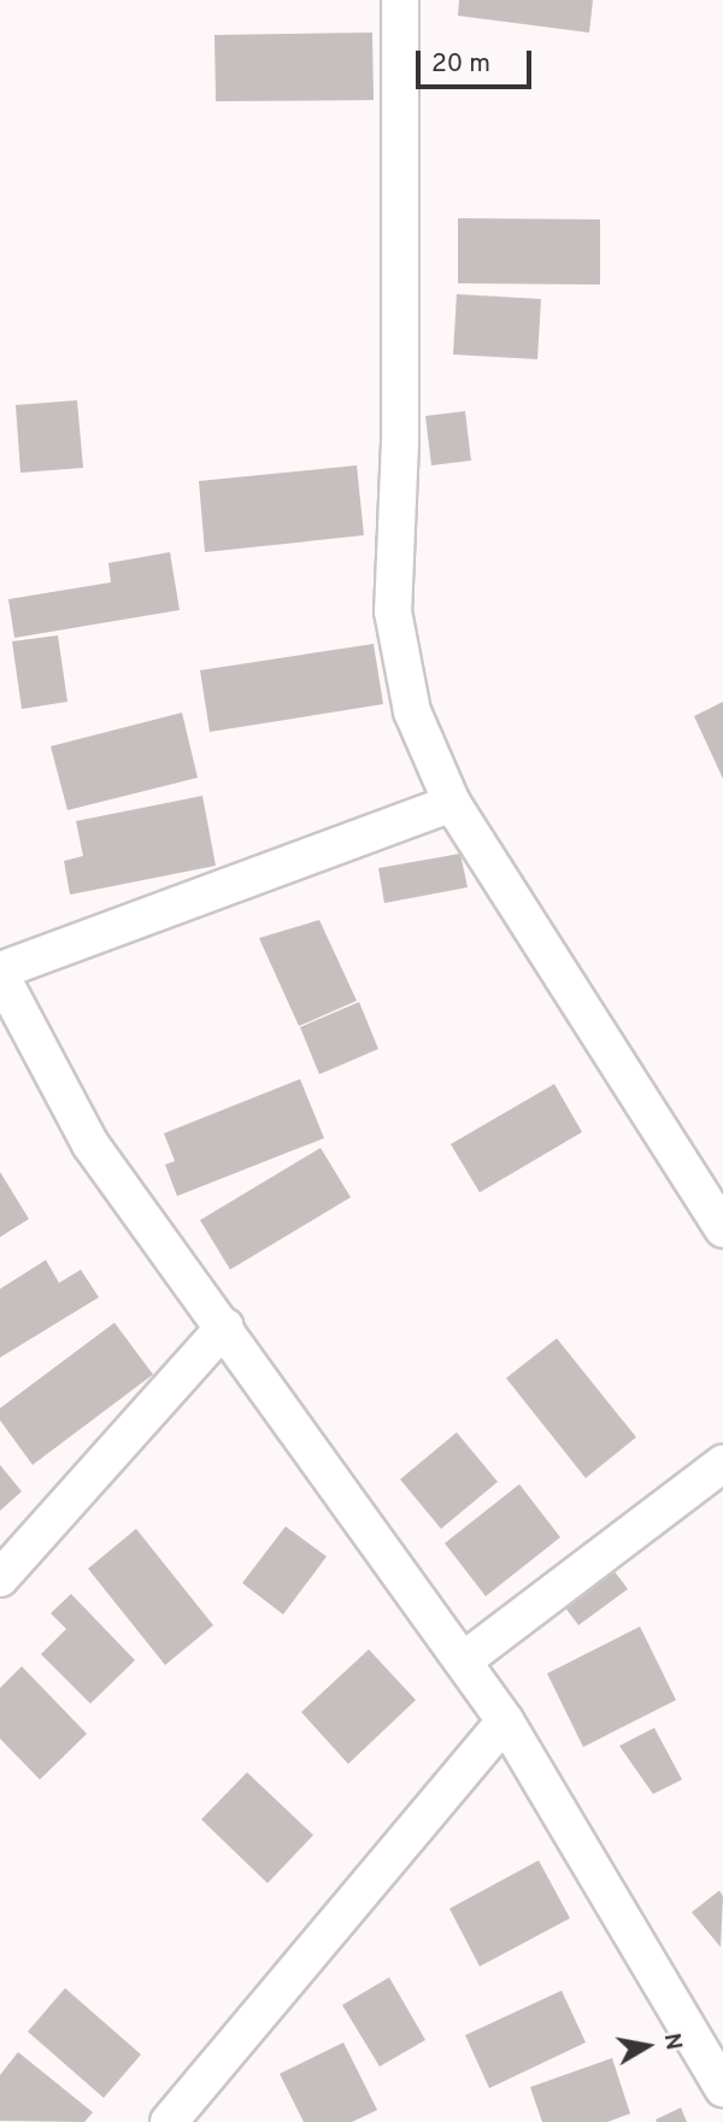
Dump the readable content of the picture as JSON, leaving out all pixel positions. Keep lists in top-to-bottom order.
{
  "scale_bar": "20 m",
  "north": "right"
}
